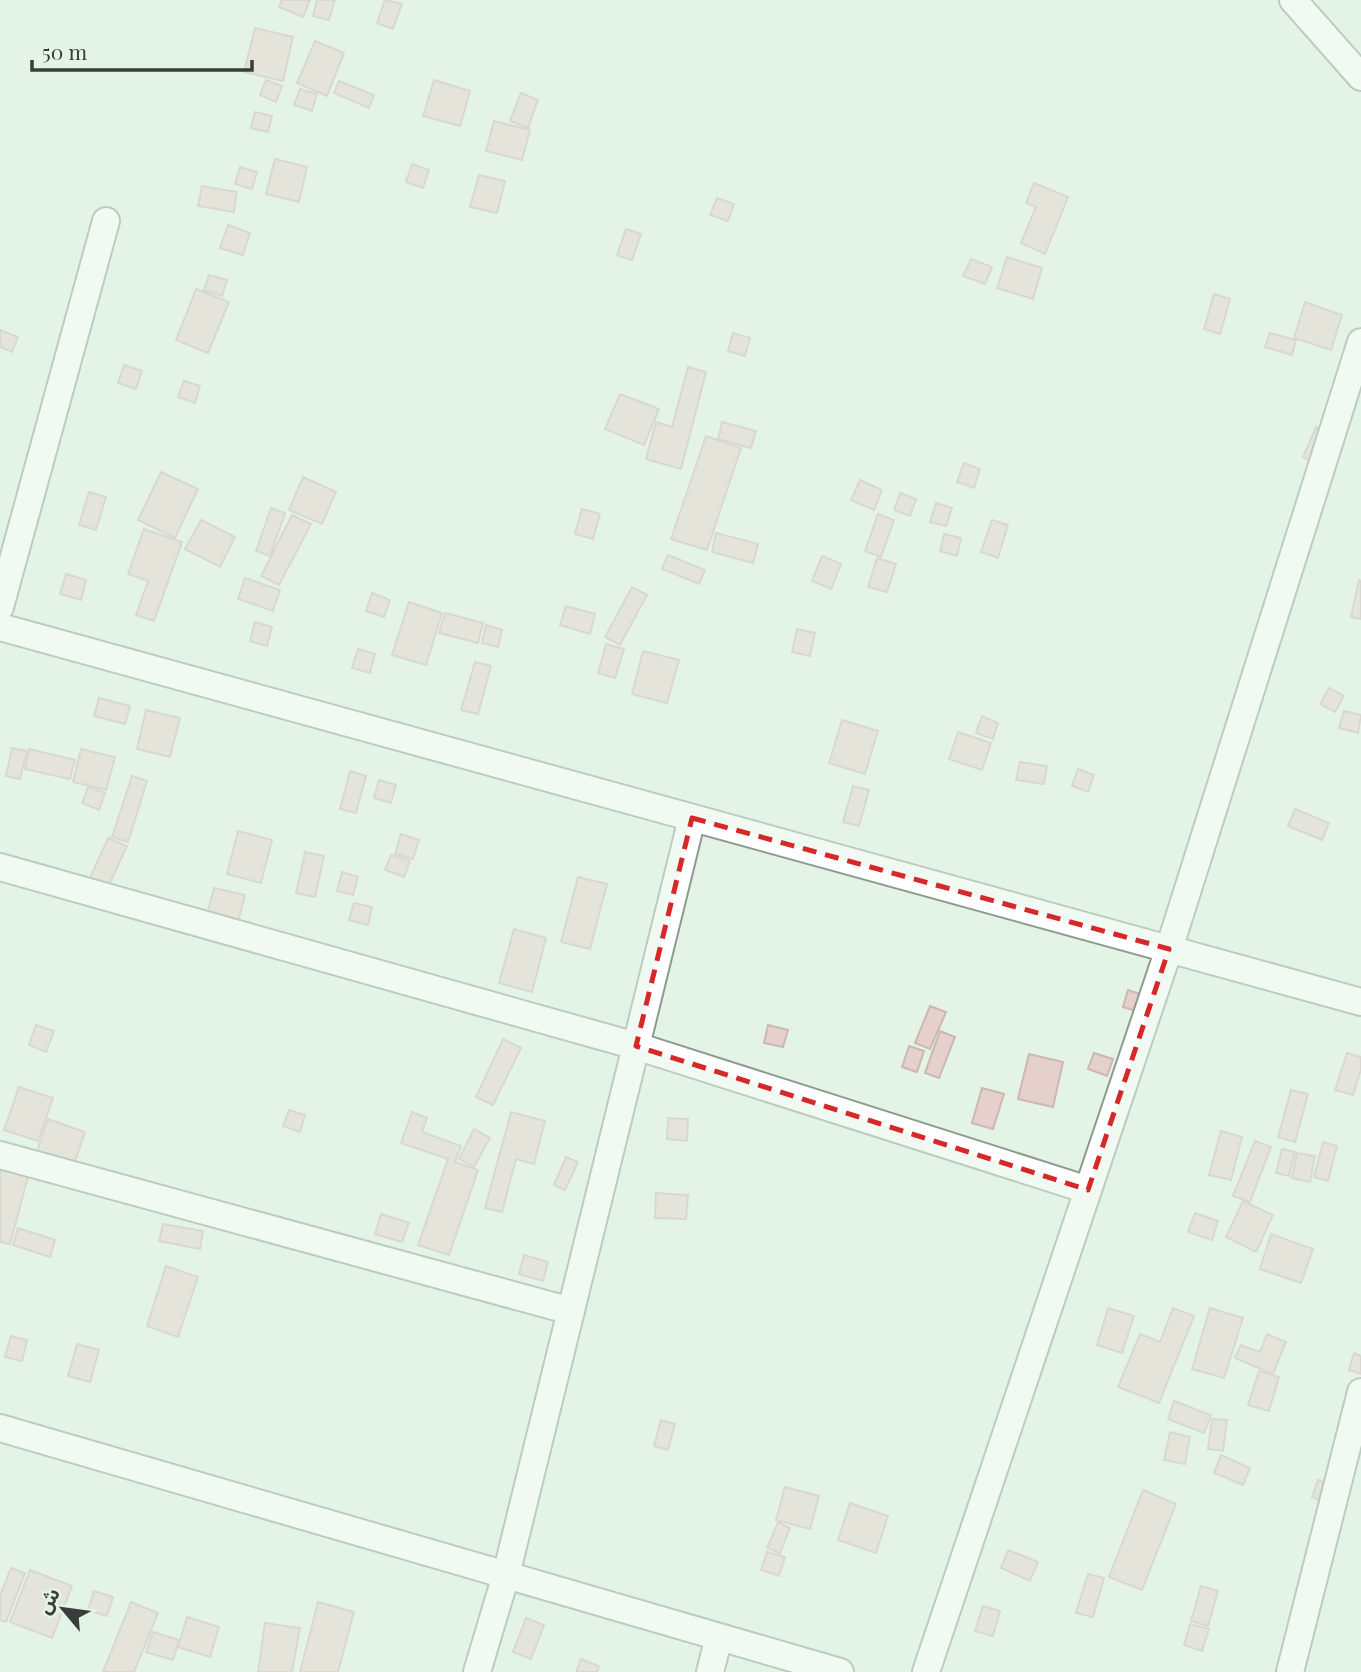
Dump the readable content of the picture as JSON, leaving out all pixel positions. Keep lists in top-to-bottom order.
{
  "scale_bar": "50 m",
  "north": "top left"
}
